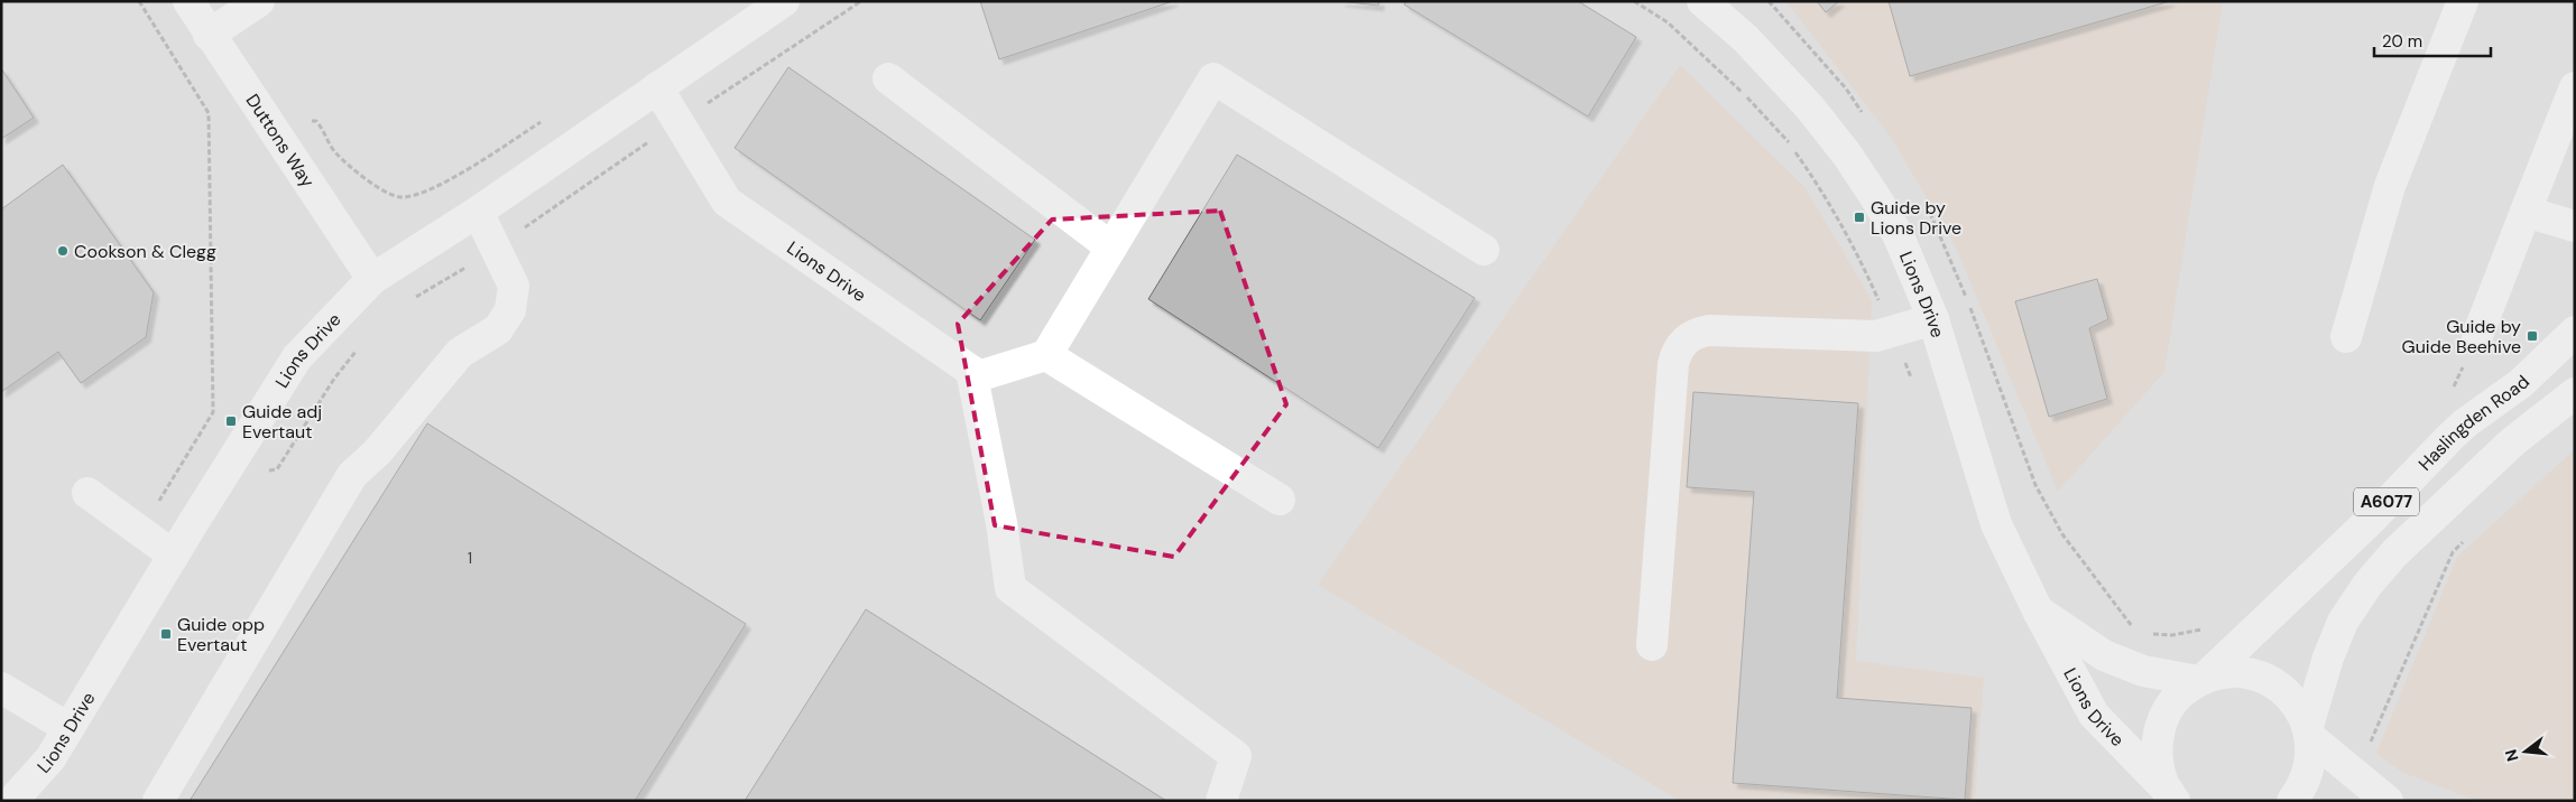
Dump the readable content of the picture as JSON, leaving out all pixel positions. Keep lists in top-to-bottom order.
{
  "streets": {
    "main road": [
      "Duttons Way",
      "Lions Drive",
      "Haslingden Road",
      "A6077"
    ]
  },
  "crossings": [
    ["Duttons Way", "Lions Drive"],
    ["Lions Drive", "Haslingden Road"],
    ["Lions Drive", "A6077"],
    ["Haslingden Road", "A6077"]
  ],
  "places": {
    "transit": [
      "Guide by Lions Drive",
      "Guide by Guide Beehive",
      "Guide adj Evertaut",
      "Guide opp Evertaut"
    ],
    "other": ["Cookson & Clegg"]
  },
  "house_numbers": ["1"],
  "scale_bar": "20 m",
  "north": "left"
}
